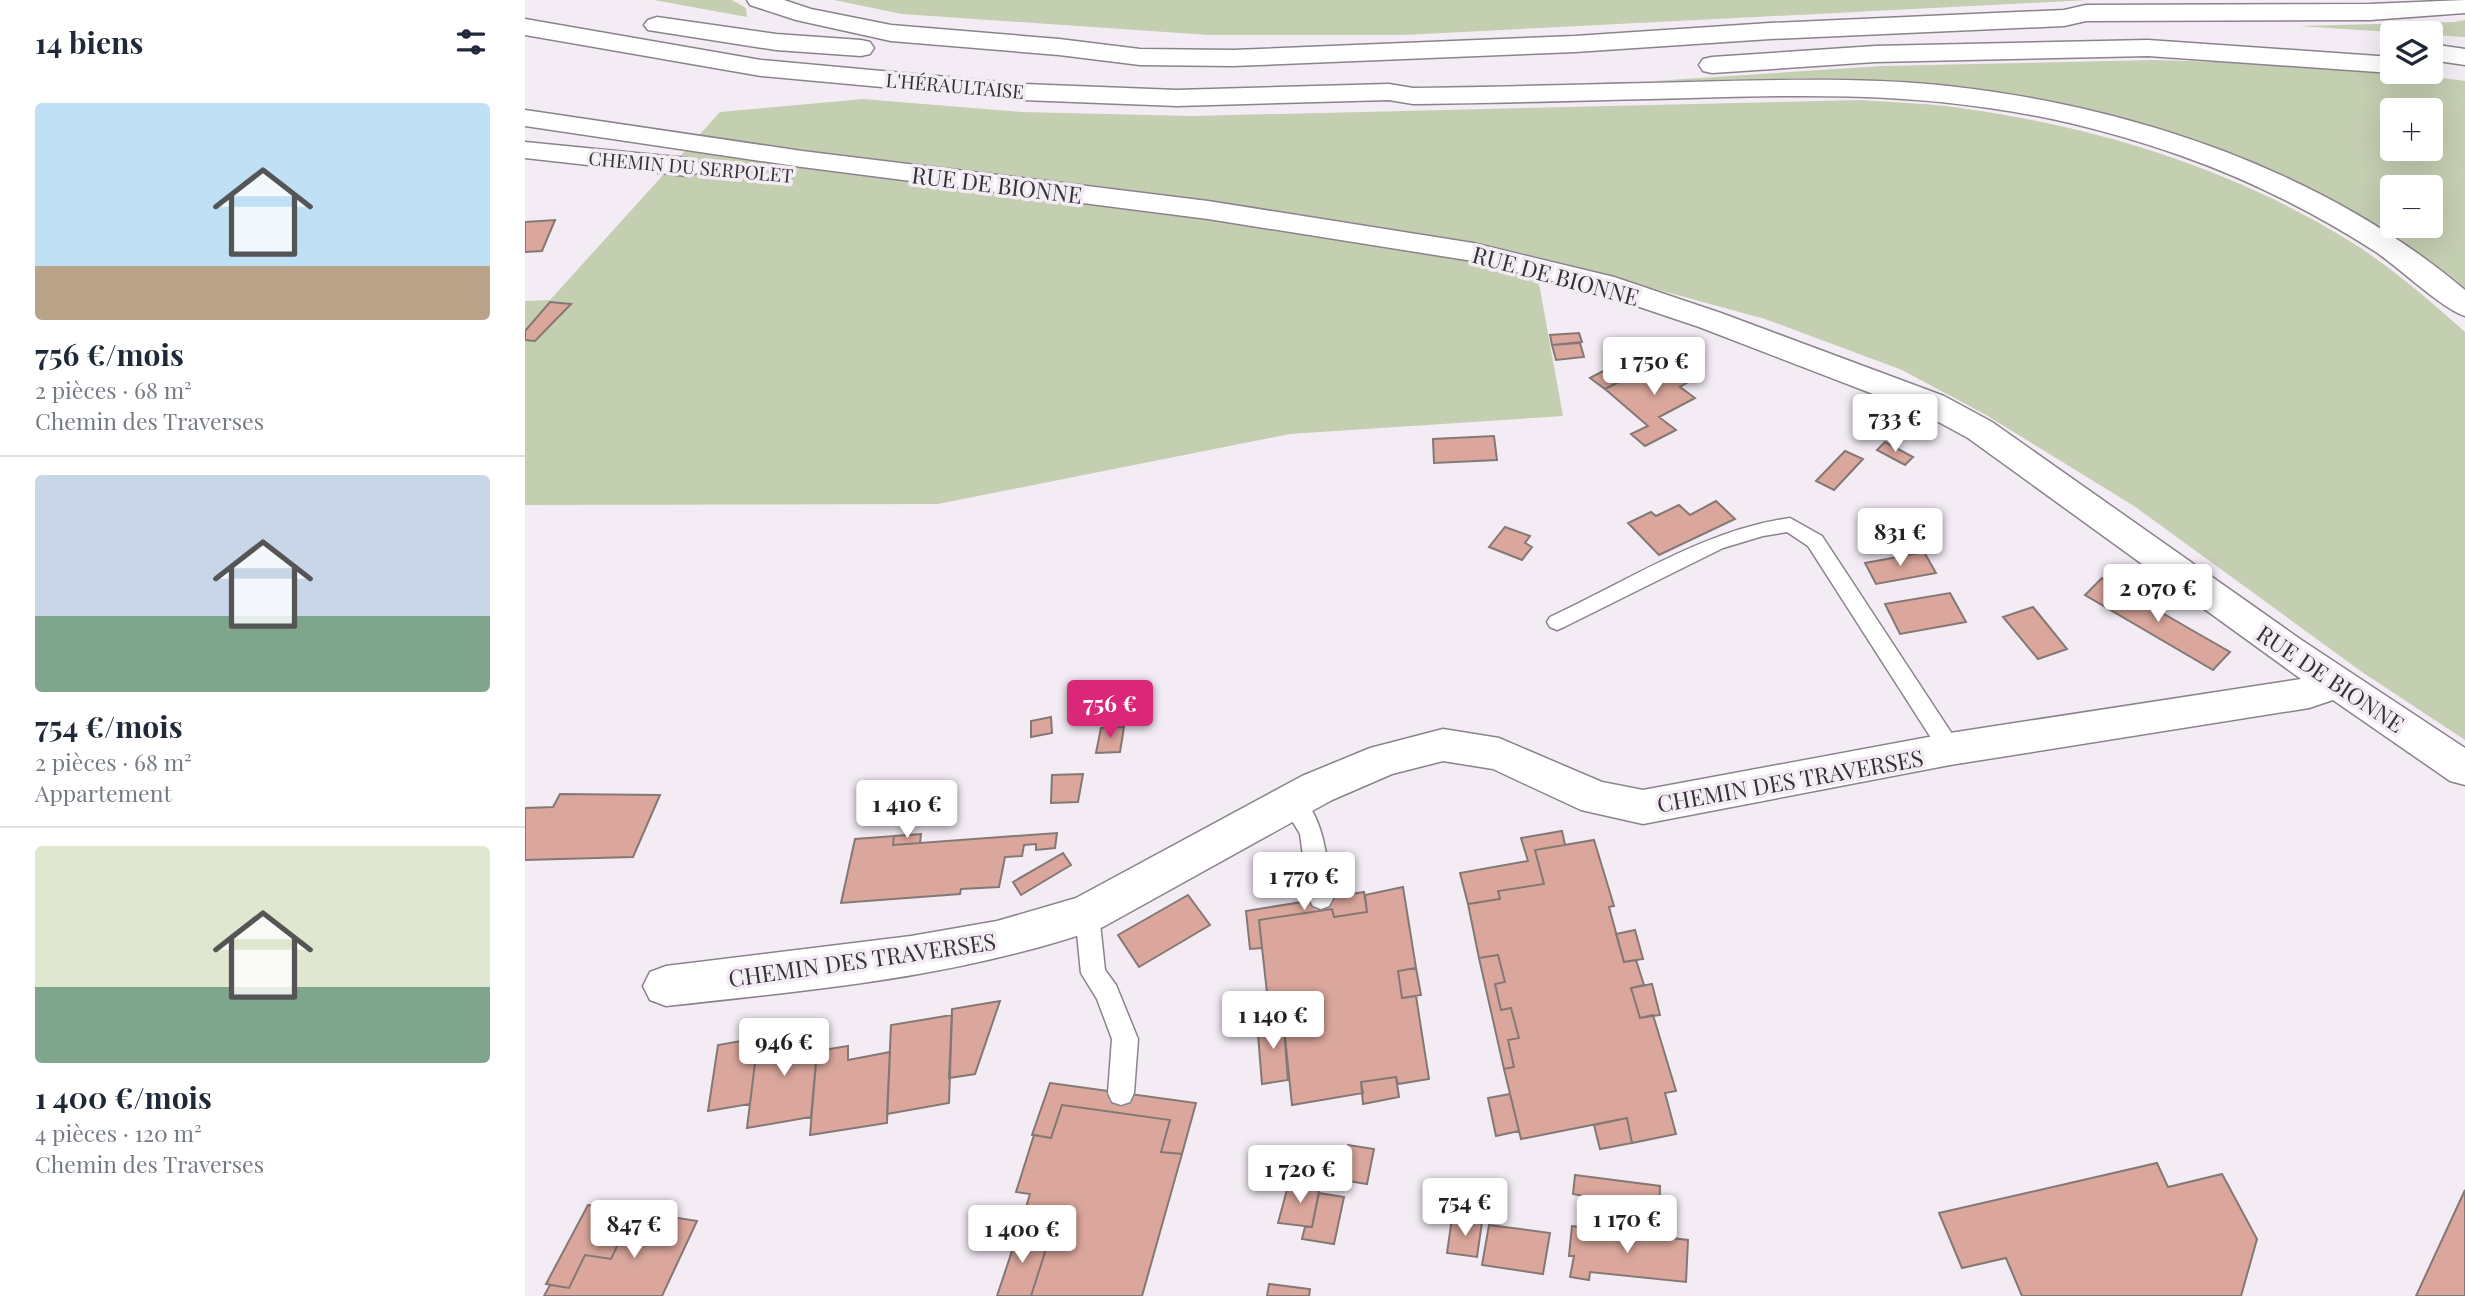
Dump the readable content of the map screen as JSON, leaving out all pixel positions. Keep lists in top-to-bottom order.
{
  "streets": {
    "main road": [
      "L'HÉRAULTAISE",
      "CHEMIN DU SERPOLET",
      "RUE DE BIONNE",
      "CHEMIN DES TRAVERSES"
    ]
  },
  "crossings": [
    ["CHEMIN DU SERPOLET", "RUE DE BIONNE"],
    ["RUE DE BIONNE", "CHEMIN DES TRAVERSES"]
  ],
  "page": {
    "heading": "14 biens",
    "map_buttons": ["+", "−"],
    "list": [
      {
        "name": "756 €/mois",
        "note": "2 pièces · 68 m² · Chemin des Traverses"
      },
      {
        "name": "754 €/mois",
        "note": "2 pièces · 68 m² · Appartement"
      },
      {
        "name": "1 400 €/mois",
        "note": "4 pièces · 120 m² · Chemin des Traverses"
      }
    ],
    "price": [
      "1 750 €",
      "733 €",
      "831 €",
      "2 070 €",
      "756 €",
      "1 410 €",
      "1 770 €",
      "1 140 €",
      "946 €",
      "1 720 €",
      "754 €",
      "1 170 €",
      "847 €",
      "1 400 €"
    ]
  }
}
